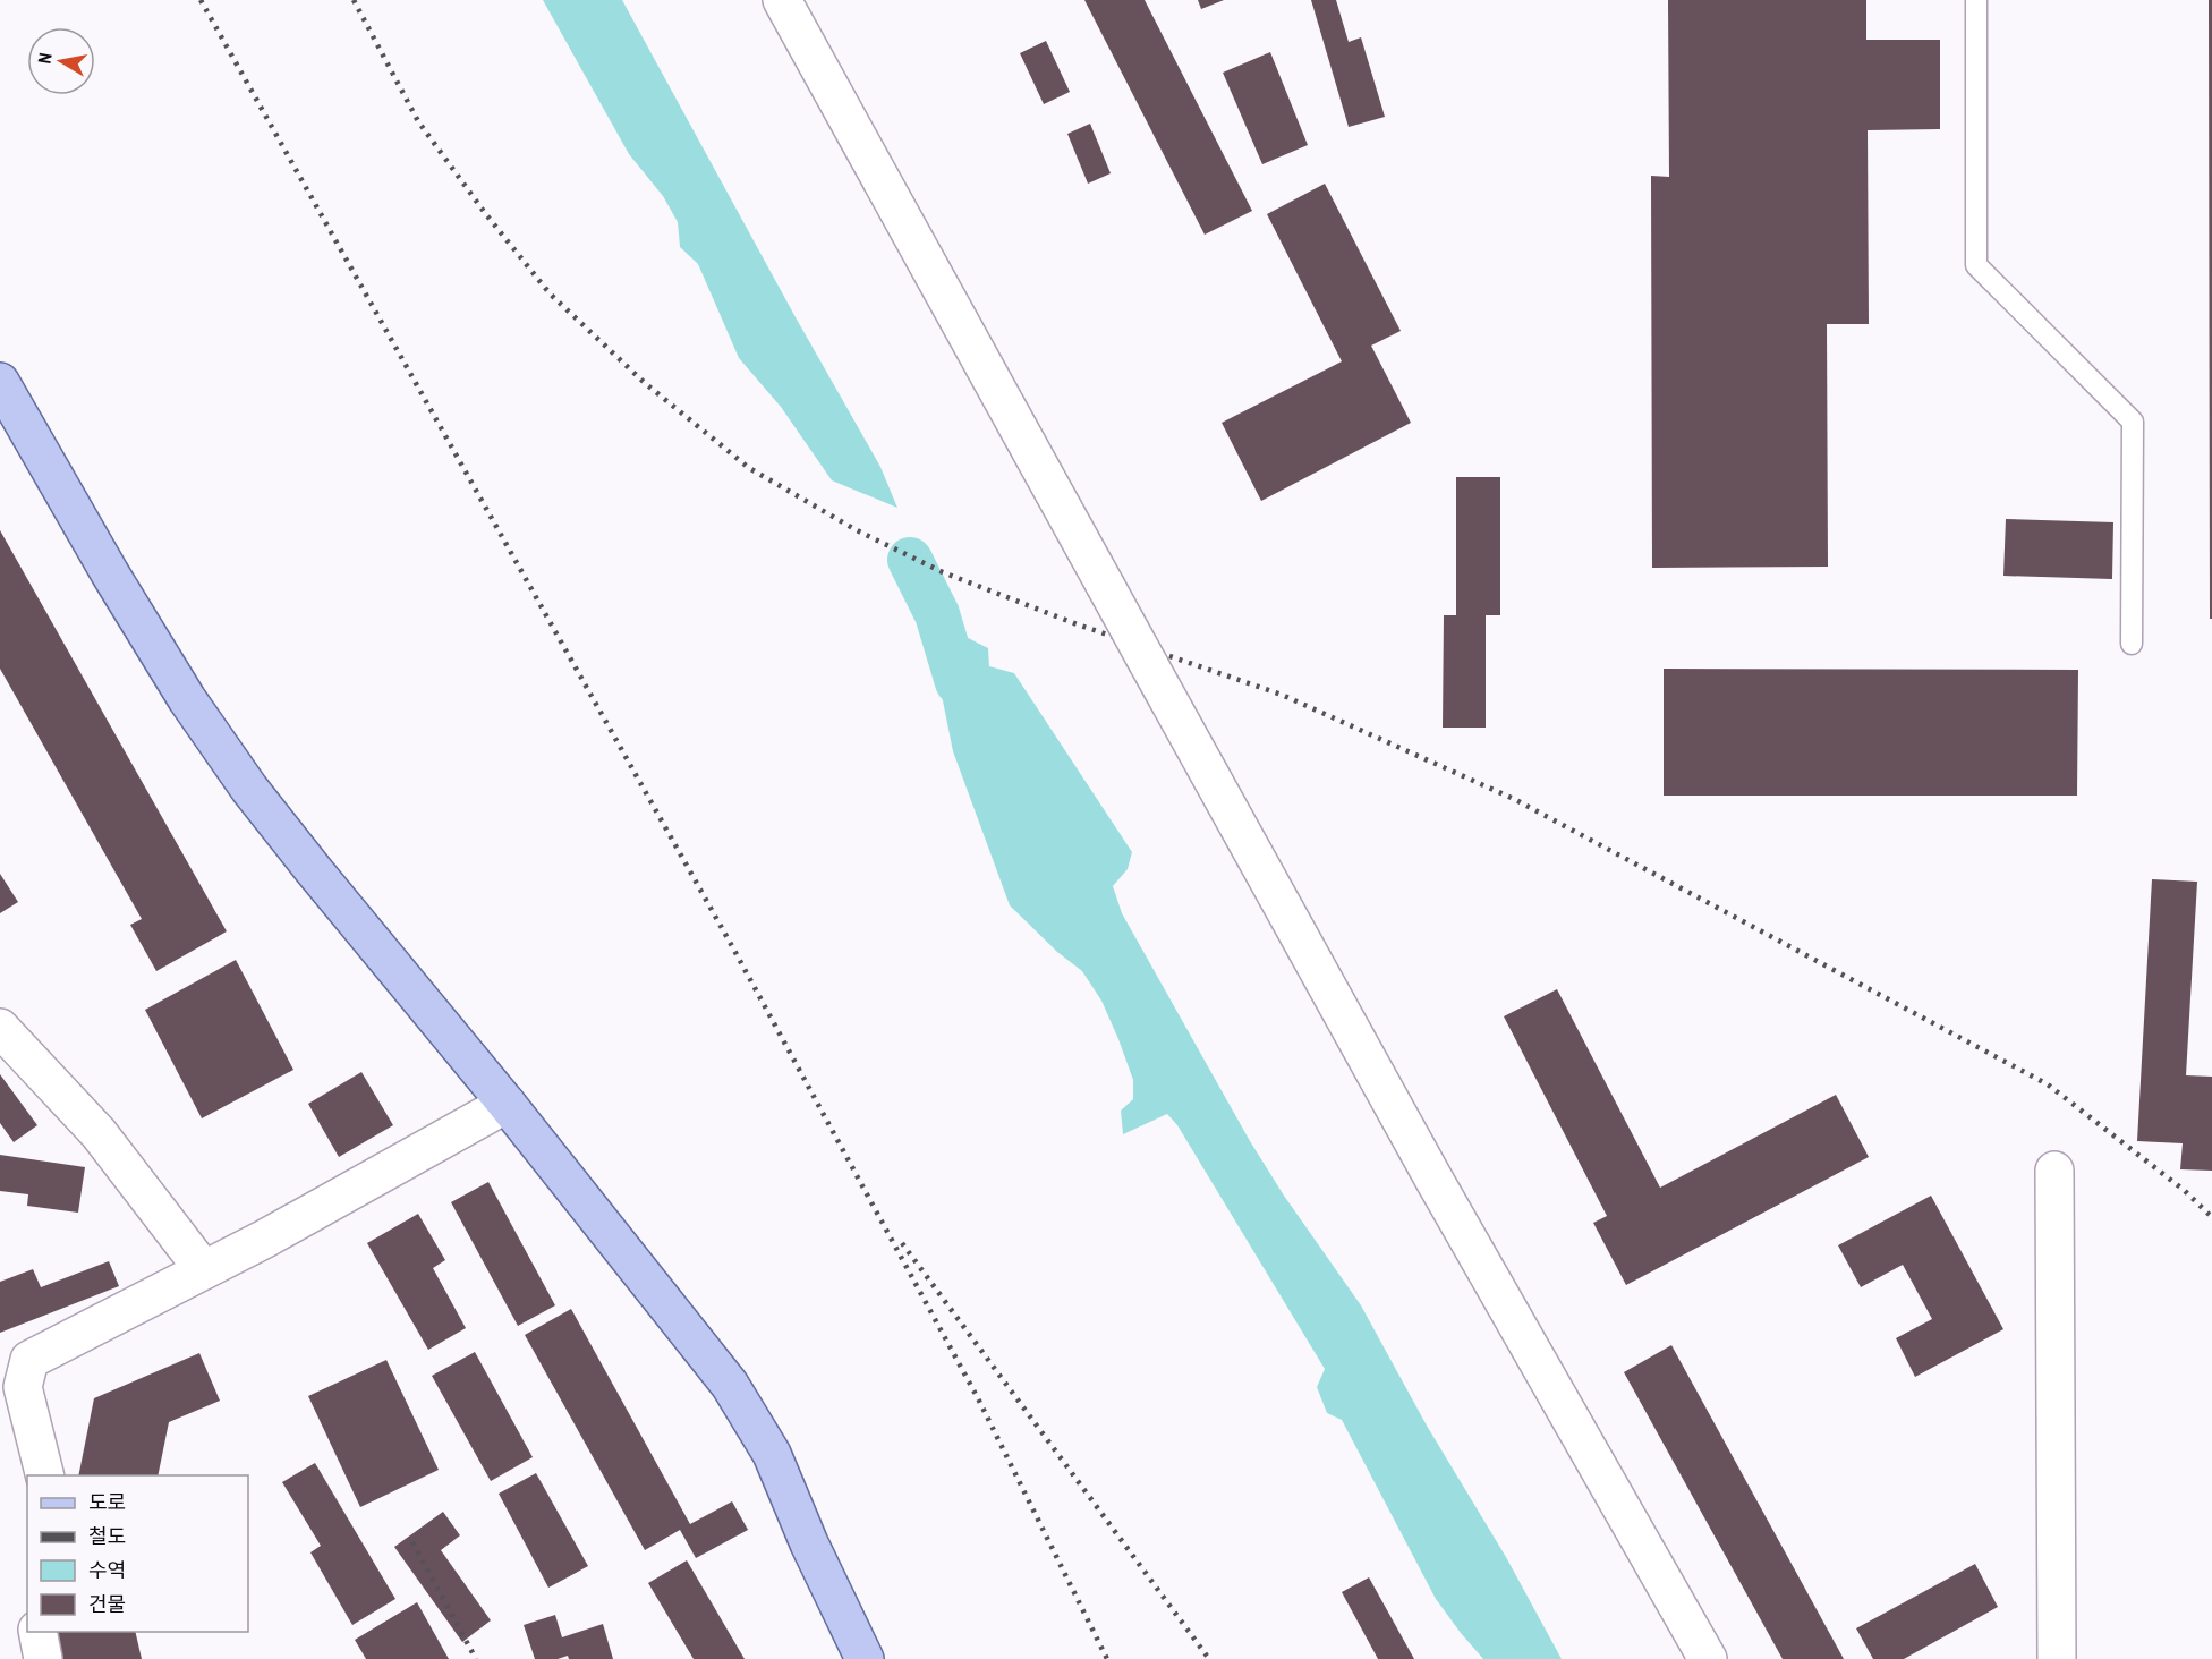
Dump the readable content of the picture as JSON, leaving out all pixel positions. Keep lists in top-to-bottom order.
{
  "legend": [
    "도로",
    "철도",
    "수역",
    "건물"
  ],
  "north": "left"
}
